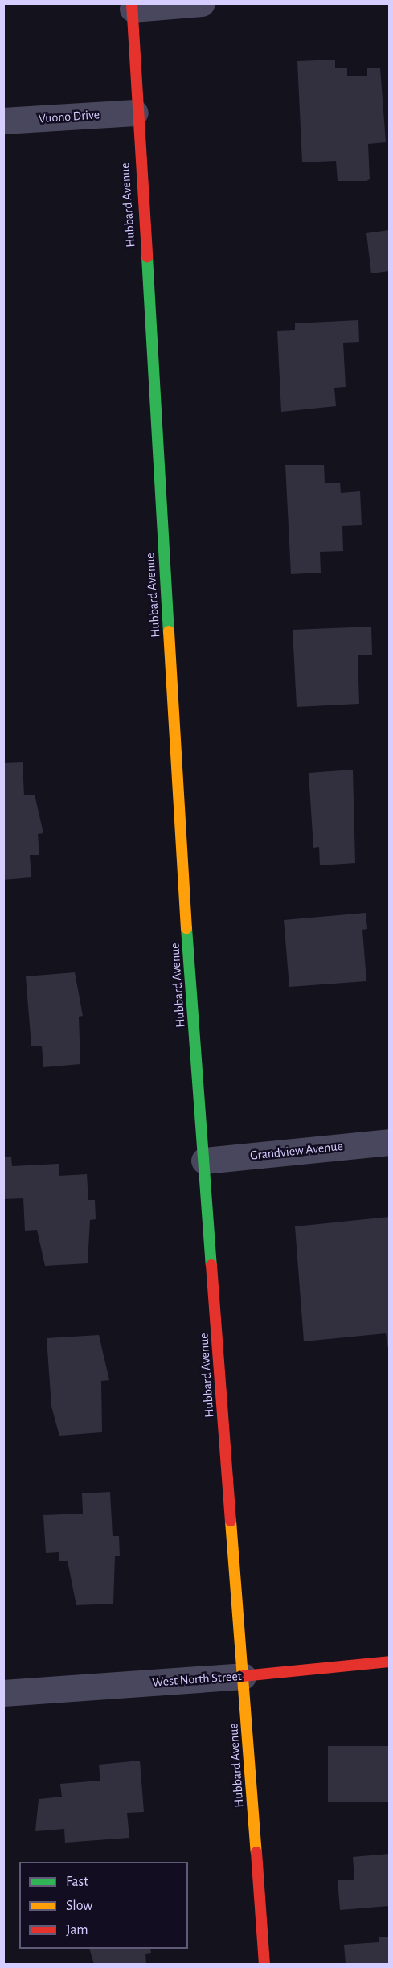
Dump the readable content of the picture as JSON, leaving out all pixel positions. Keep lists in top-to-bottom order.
{
  "streets": {
    "street": [
      "Vuono Drive",
      "Hubbard Avenue",
      "Grandview Avenue",
      "West North Street"
    ]
  },
  "crossings": [
    ["Vuono Drive", "Hubbard Avenue"],
    ["Hubbard Avenue", "Grandview Avenue"],
    ["Hubbard Avenue", "West North Street"]
  ],
  "legend": ["Fast", "Slow", "Jam"]
}
